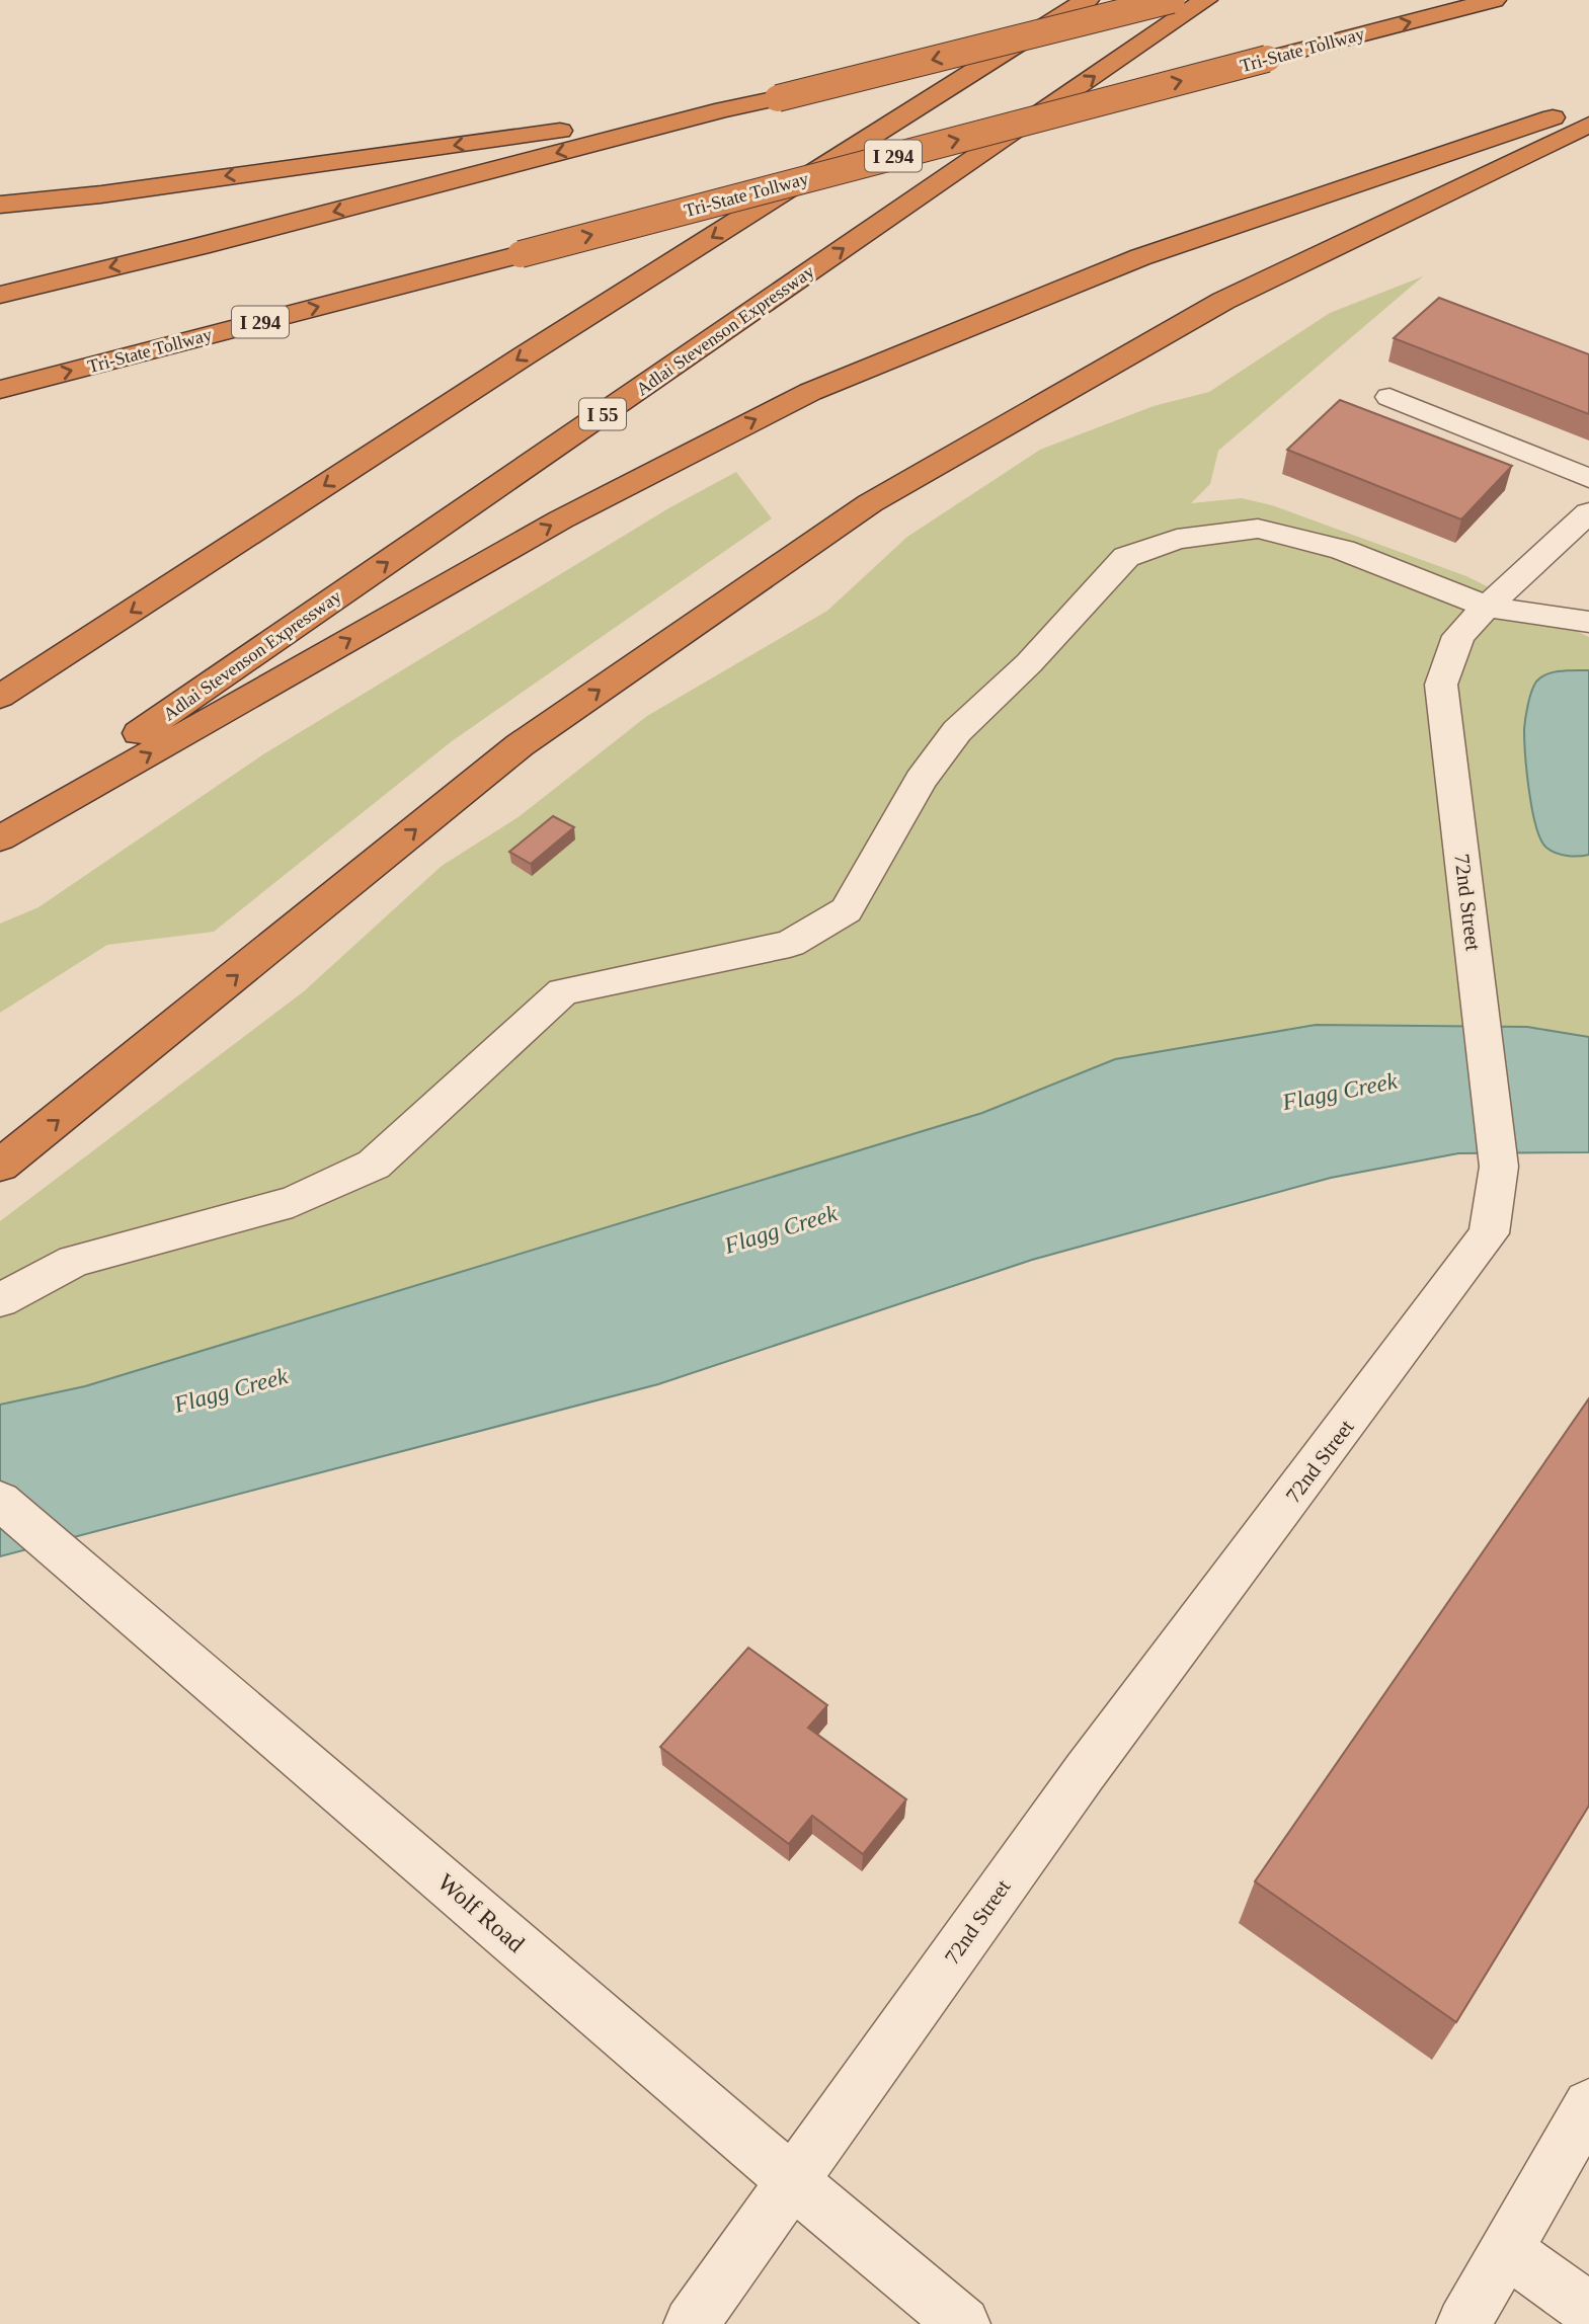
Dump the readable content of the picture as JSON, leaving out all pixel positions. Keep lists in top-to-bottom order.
{
  "streets": {
    "highway": [
      "Tri-State Tollway",
      "I 294",
      "Adlai Stevenson Expressway",
      "I 55"
    ],
    "street": ["72nd Street", "Wolf Road"]
  },
  "crossings": [
    ["72nd Street", "Wolf Road"]
  ],
  "water": ["Flagg Creek"]
}
